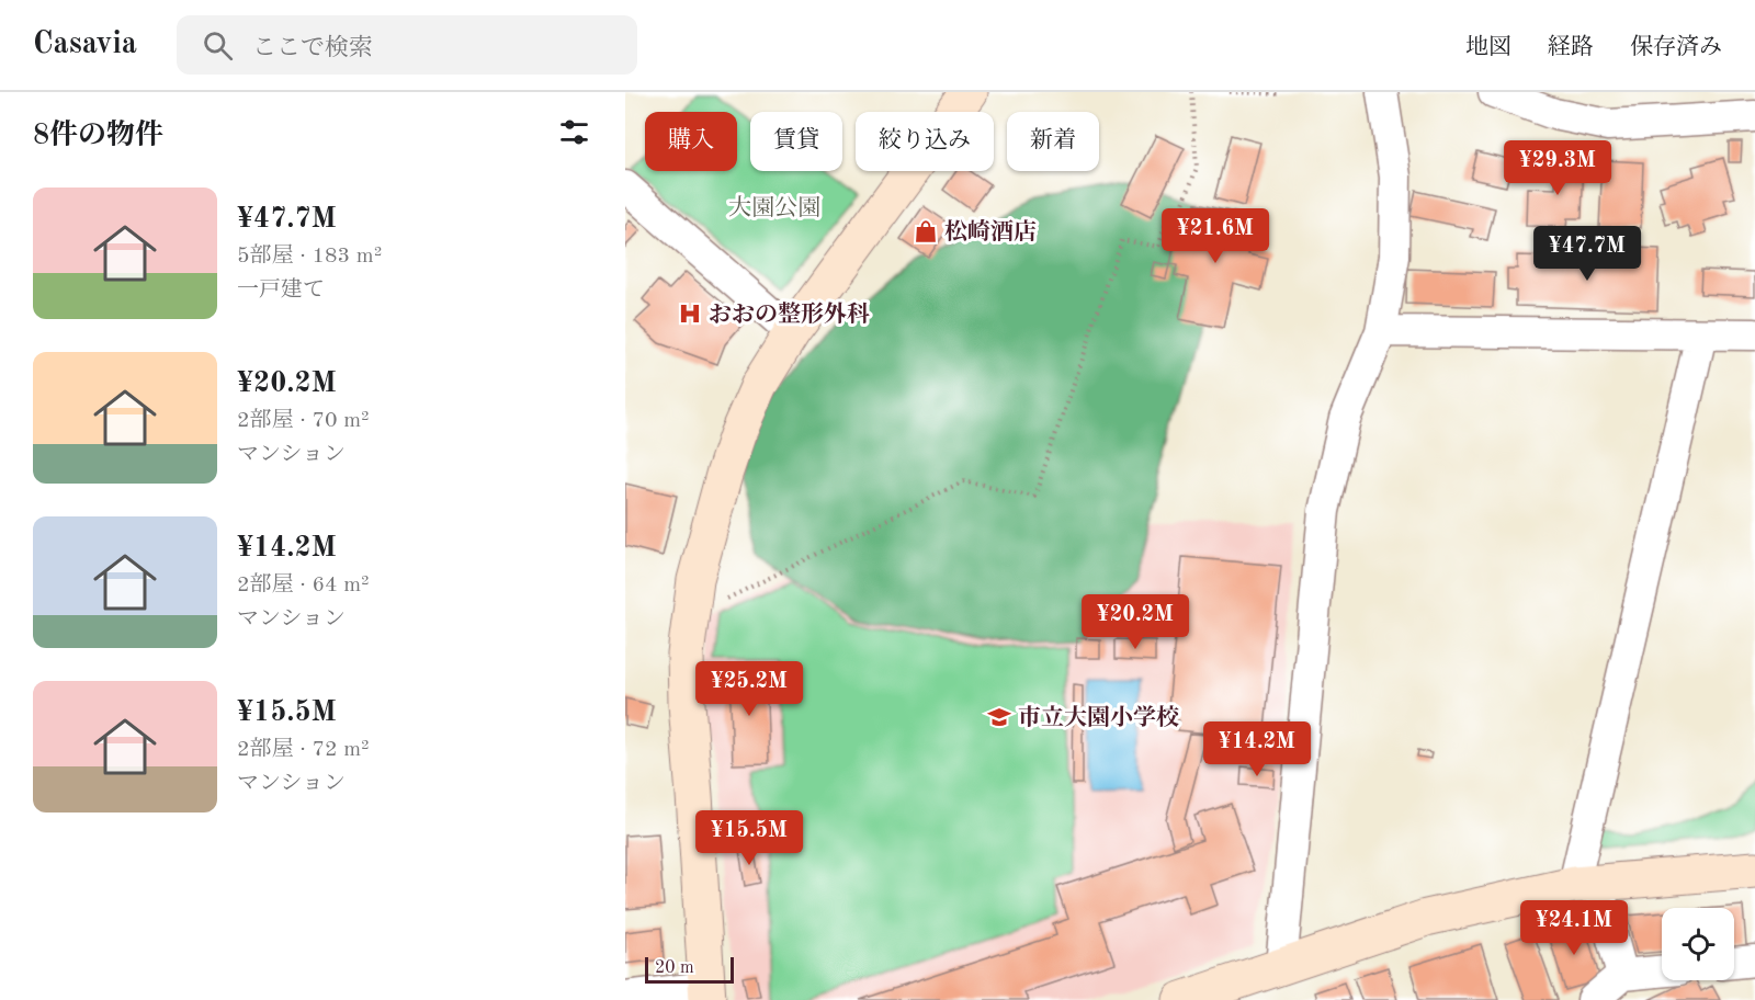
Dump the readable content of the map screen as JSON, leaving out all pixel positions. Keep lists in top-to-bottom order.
{
  "parks": ["大園公園"],
  "places": {
    "shop": ["松崎酒店"],
    "hospital": ["おおの整形外科"],
    "school or university": ["市立大園小学校"]
  },
  "scale_bar": "20 m",
  "page": {
    "header": "Casavia",
    "search": "ここで検索",
    "nav": ["地図", "経路", "保存済み"],
    "heading": "8件の物件",
    "chip": [
      "購入",
      "賃貸",
      "絞り込み",
      "新着"
    ],
    "price": [
      "¥29.3M",
      "¥21.6M",
      "¥47.7M",
      "¥20.2M",
      "¥25.2M",
      "¥14.2M",
      "¥15.5M",
      "¥24.1M"
    ],
    "list": [
      {
        "name": "¥47.7M",
        "note": "5部屋 · 183 m² · 一戸建て"
      },
      {
        "name": "¥20.2M",
        "note": "2部屋 · 70 m² · マンション"
      },
      {
        "name": "¥14.2M",
        "note": "2部屋 · 64 m² · マンション"
      },
      {
        "name": "¥15.5M",
        "note": "2部屋 · 72 m² · マンション"
      }
    ],
    "scale": "20 m"
  }
}
